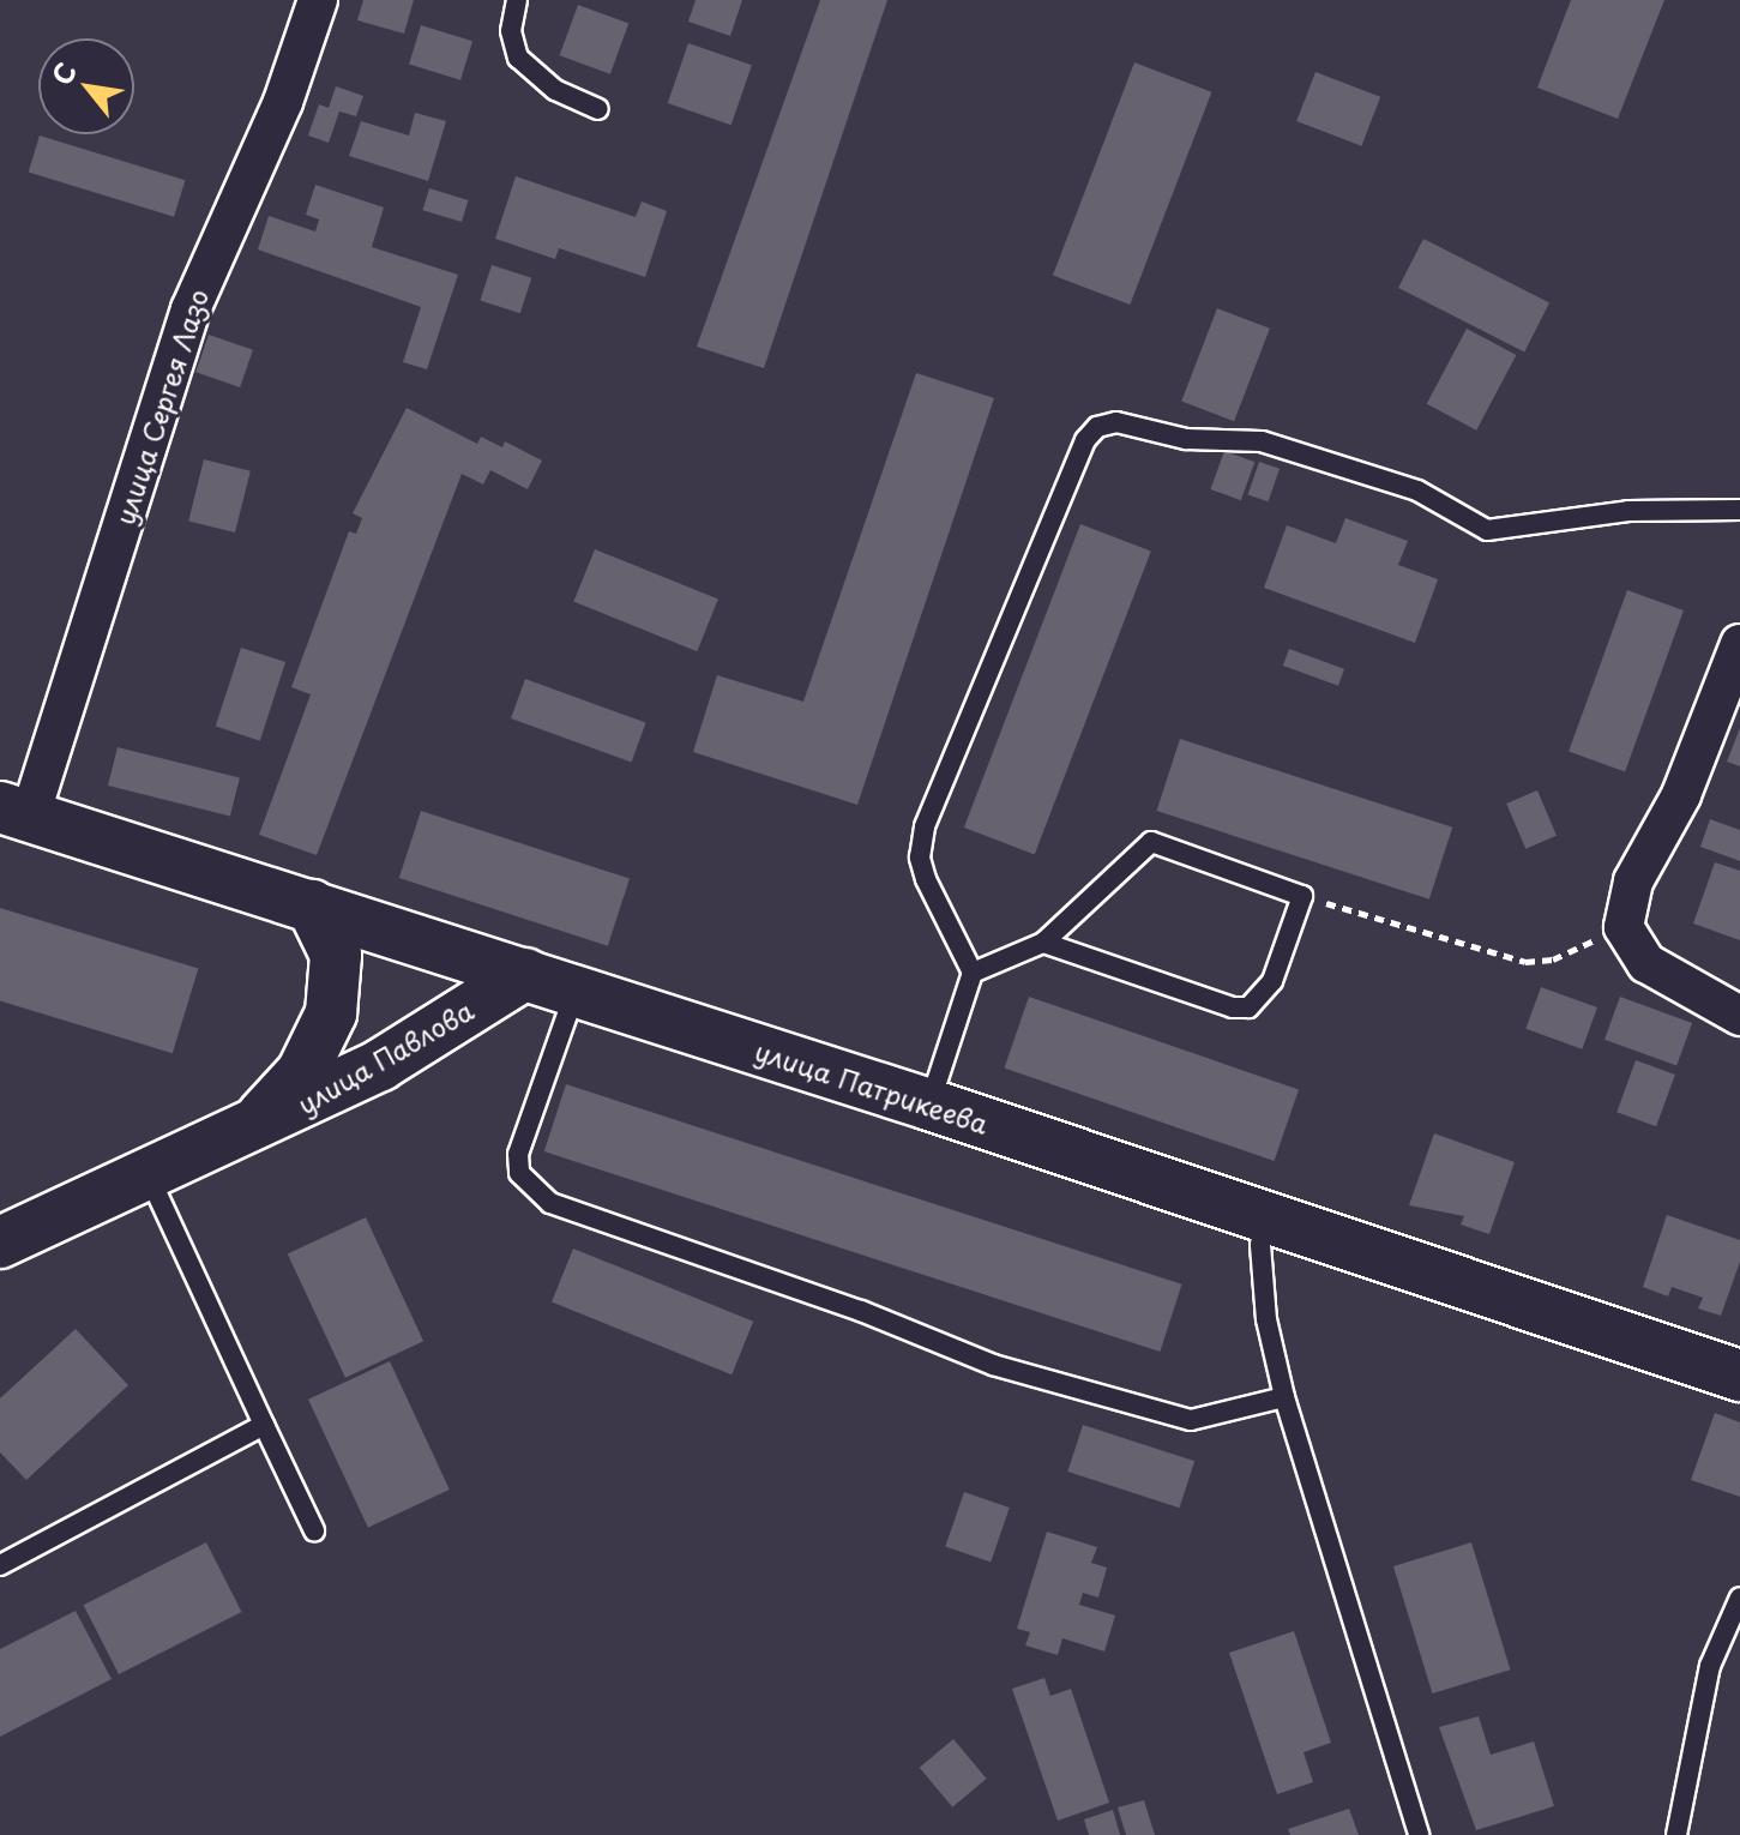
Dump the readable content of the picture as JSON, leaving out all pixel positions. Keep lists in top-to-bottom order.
{
  "streets": {
    "street": ["улица Сергея Лазо", "улица Павлова", "улица Патрикеева"]
  },
  "crossings": [
    ["улица Сергея Лазо", "улица Патрикеева"],
    ["улица Павлова", "улица Патрикеева"]
  ],
  "north": "top left"
}
